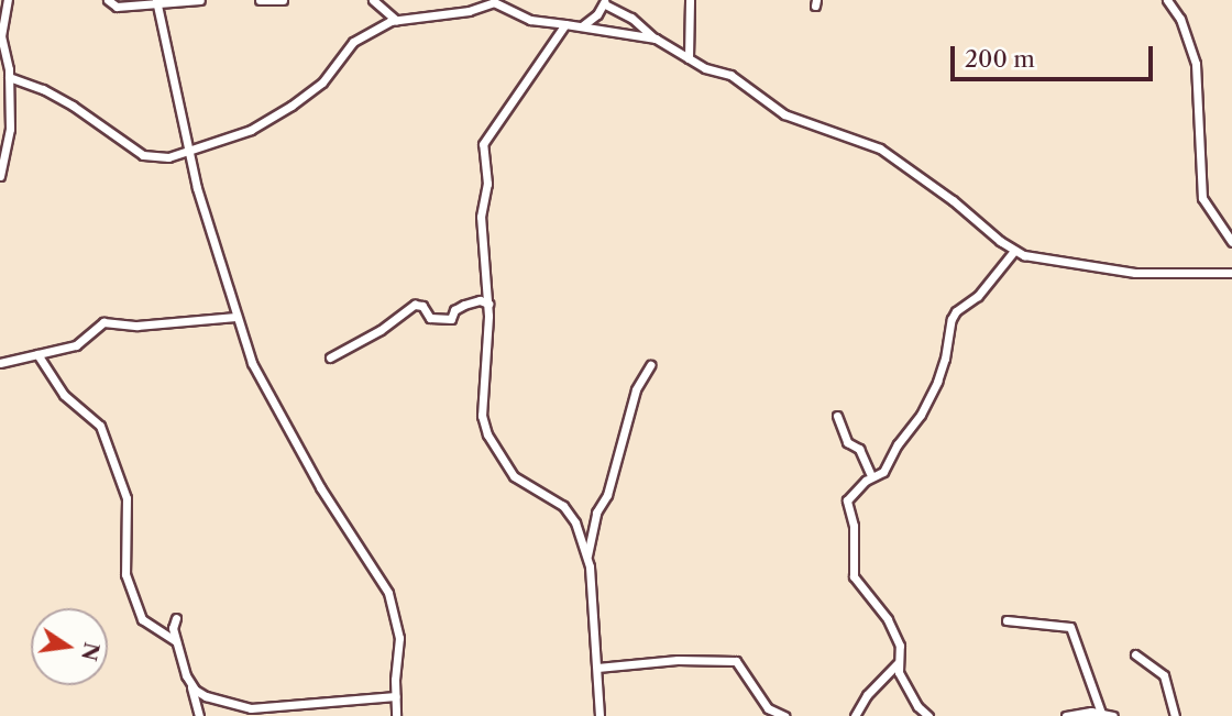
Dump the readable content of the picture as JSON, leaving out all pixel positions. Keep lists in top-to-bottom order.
{
  "scale_bar": "200 m",
  "north": "right"
}
